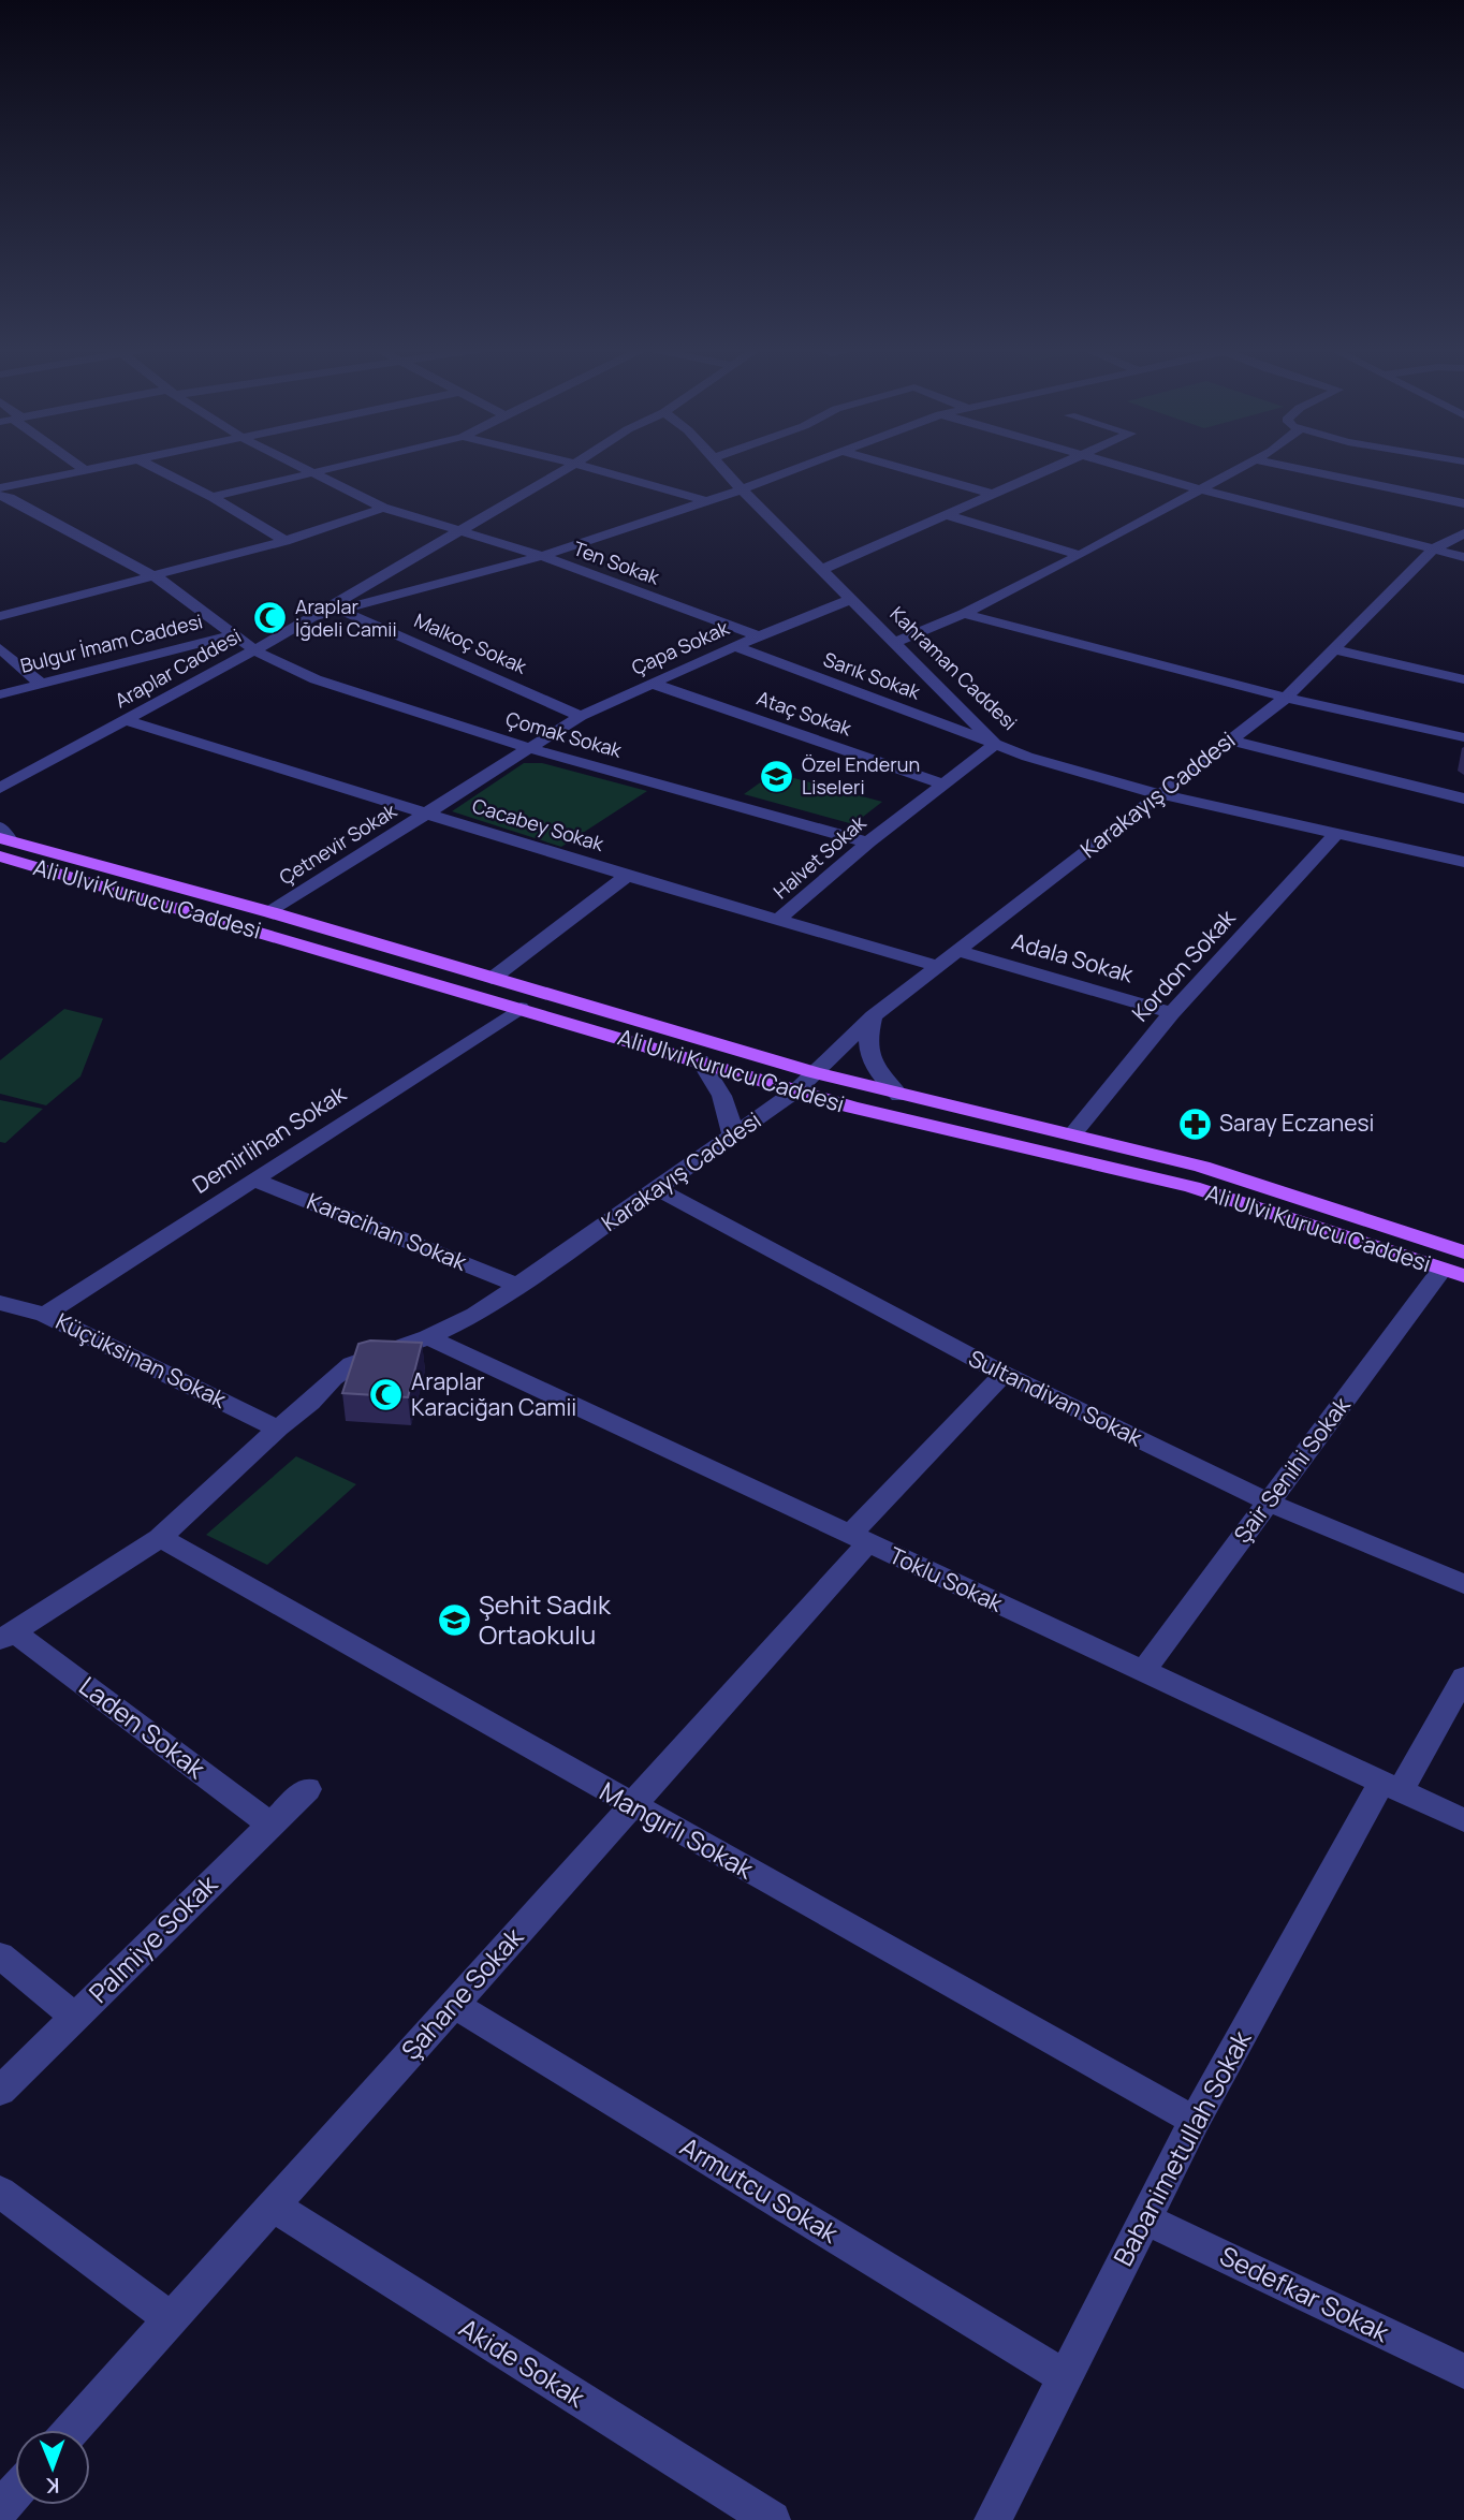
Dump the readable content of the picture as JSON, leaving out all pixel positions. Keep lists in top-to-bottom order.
{
  "streets": {
    "main road": ["Ali Ulvi Kurucu Caddesi"],
    "street": [
      "Ten Sokak",
      "Bulgur İmam Caddesi",
      "Malkoç Sokak",
      "Çapa Sokak",
      "Araplar Caddesi",
      "Kahraman Caddesi",
      "Sarık Sokak",
      "Ataç Sokak",
      "Çomak Sokak",
      "Karakayış Caddesi",
      "Cacabey Sokak",
      "Çetnevir Sokak",
      "Halvet Sokak",
      "Adala Sokak",
      "Kordon Sokak",
      "Demirlihan Sokak",
      "Karacihan Sokak",
      "Küçüksinan Sokak",
      "Sultandivan Sokak",
      "Şair Senihi Sokak",
      "Toklu Sokak",
      "Laden Sokak",
      "Mangırlı Sokak",
      "Palmiye Sokak",
      "Şahane Sokak",
      "Babanimetullah Sokak",
      "Armutcu Sokak",
      "Sedefkar Sokak",
      "Akide Sokak"
    ]
  },
  "crossings": [
    ["Ten Sokak", "Çapa Sokak"],
    ["Ten Sokak", "Araplar Caddesi"],
    ["Bulgur İmam Caddesi", "Çomak Sokak"],
    ["Malkoç Sokak", "Çapa Sokak"],
    ["Çapa Sokak", "Kahraman Caddesi"],
    ["Çapa Sokak", "Sarık Sokak"],
    ["Çapa Sokak", "Ataç Sokak"],
    ["Çapa Sokak", "Çomak Sokak"],
    ["Çapa Sokak", "Çetnevir Sokak"],
    ["Araplar Caddesi", "Çomak Sokak"],
    ["Araplar Caddesi", "Cacabey Sokak"],
    ["Kahraman Caddesi", "Sarık Sokak"],
    ["Kahraman Caddesi", "Karakayış Caddesi"],
    ["Kahraman Caddesi", "Halvet Sokak"],
    ["Kahraman Caddesi", "Kordon Sokak"],
    ["Sarık Sokak", "Halvet Sokak"],
    ["Ataç Sokak", "Halvet Sokak"],
    ["Çomak Sokak", "Çetnevir Sokak"],
    ["Çomak Sokak", "Halvet Sokak"],
    ["Karakayış Caddesi", "Cacabey Sokak"],
    ["Karakayış Caddesi", "Ali Ulvi Kurucu Caddesi"],
    ["Karakayış Caddesi", "Adala Sokak"],
    ["Karakayış Caddesi", "Karacihan Sokak"],
    ["Karakayış Caddesi", "Küçüksinan Sokak"],
    ["Karakayış Caddesi", "Sultandivan Sokak"],
    ["Karakayış Caddesi", "Toklu Sokak"],
    ["Karakayış Caddesi", "Laden Sokak"],
    ["Karakayış Caddesi", "Mangırlı Sokak"],
    ["Cacabey Sokak", "Çetnevir Sokak"],
    ["Cacabey Sokak", "Halvet Sokak"],
    ["Çetnevir Sokak", "Ali Ulvi Kurucu Caddesi"],
    ["Ali Ulvi Kurucu Caddesi", "Kordon Sokak"],
    ["Ali Ulvi Kurucu Caddesi", "Demirlihan Sokak"],
    ["Ali Ulvi Kurucu Caddesi", "Şair Senihi Sokak"],
    ["Adala Sokak", "Kordon Sokak"],
    ["Demirlihan Sokak", "Karacihan Sokak"],
    ["Demirlihan Sokak", "Küçüksinan Sokak"],
    ["Sultandivan Sokak", "Şair Senihi Sokak"],
    ["Sultandivan Sokak", "Şahane Sokak"],
    ["Şair Senihi Sokak", "Toklu Sokak"],
    ["Toklu Sokak", "Şahane Sokak"],
    ["Toklu Sokak", "Babanimetullah Sokak"],
    ["Laden Sokak", "Palmiye Sokak"],
    ["Mangırlı Sokak", "Şahane Sokak"],
    ["Mangırlı Sokak", "Babanimetullah Sokak"],
    ["Şahane Sokak", "Armutcu Sokak"],
    ["Şahane Sokak", "Akide Sokak"],
    ["Babanimetullah Sokak", "Armutcu Sokak"],
    ["Babanimetullah Sokak", "Sedefkar Sokak"]
  ],
  "places": {
    "mosque": ["Araplar İğdeli Camii", "Araplar Karaciğan Camii"],
    "school or university": ["Özel Enderun Liseleri", "Şehit Sadık Ortaokulu"],
    "pharmacy": ["Saray Eczanesi"]
  },
  "north": "bottom"
}
